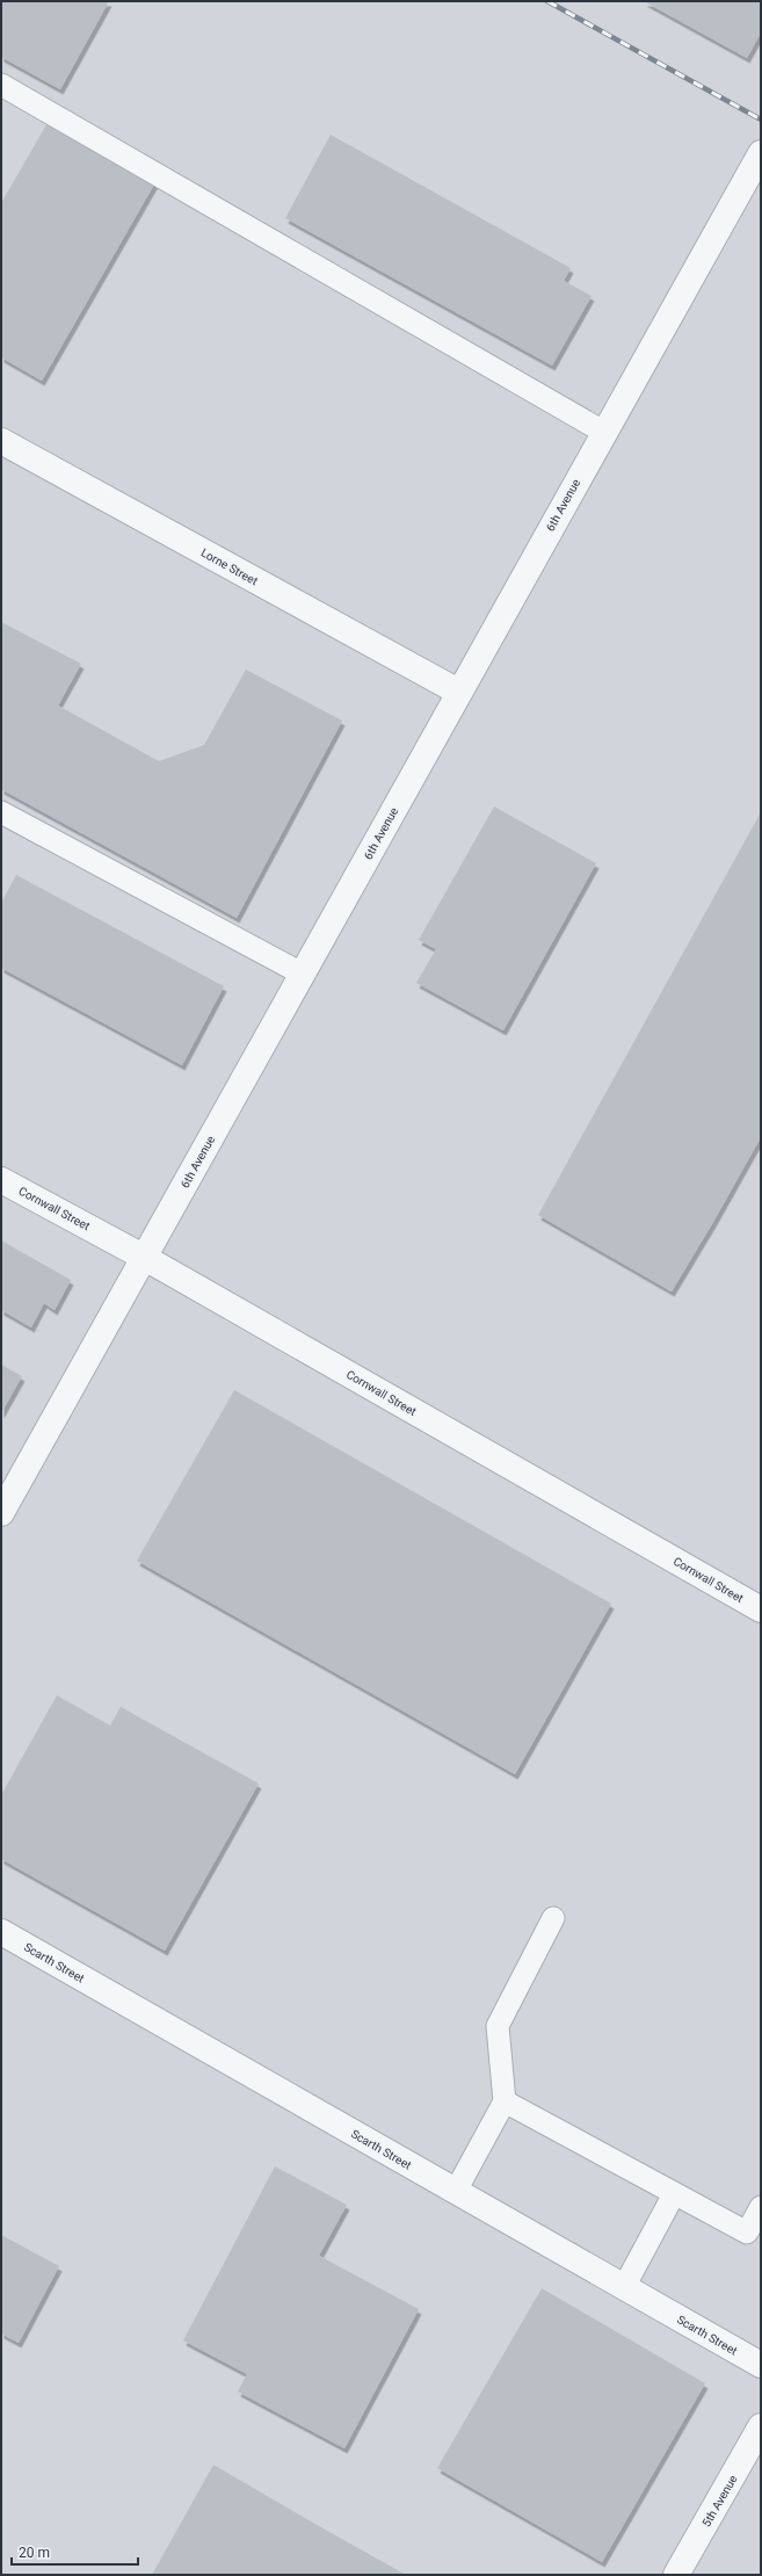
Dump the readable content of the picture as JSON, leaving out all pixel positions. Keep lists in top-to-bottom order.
{
  "streets": {
    "street": [
      "6th Avenue",
      "Lorne Street",
      "Cornwall Street",
      "Scarth Street",
      "5th Avenue"
    ]
  },
  "crossings": [
    ["6th Avenue", "Lorne Street"],
    ["6th Avenue", "Cornwall Street"]
  ],
  "scale_bar": "20 m"
}
